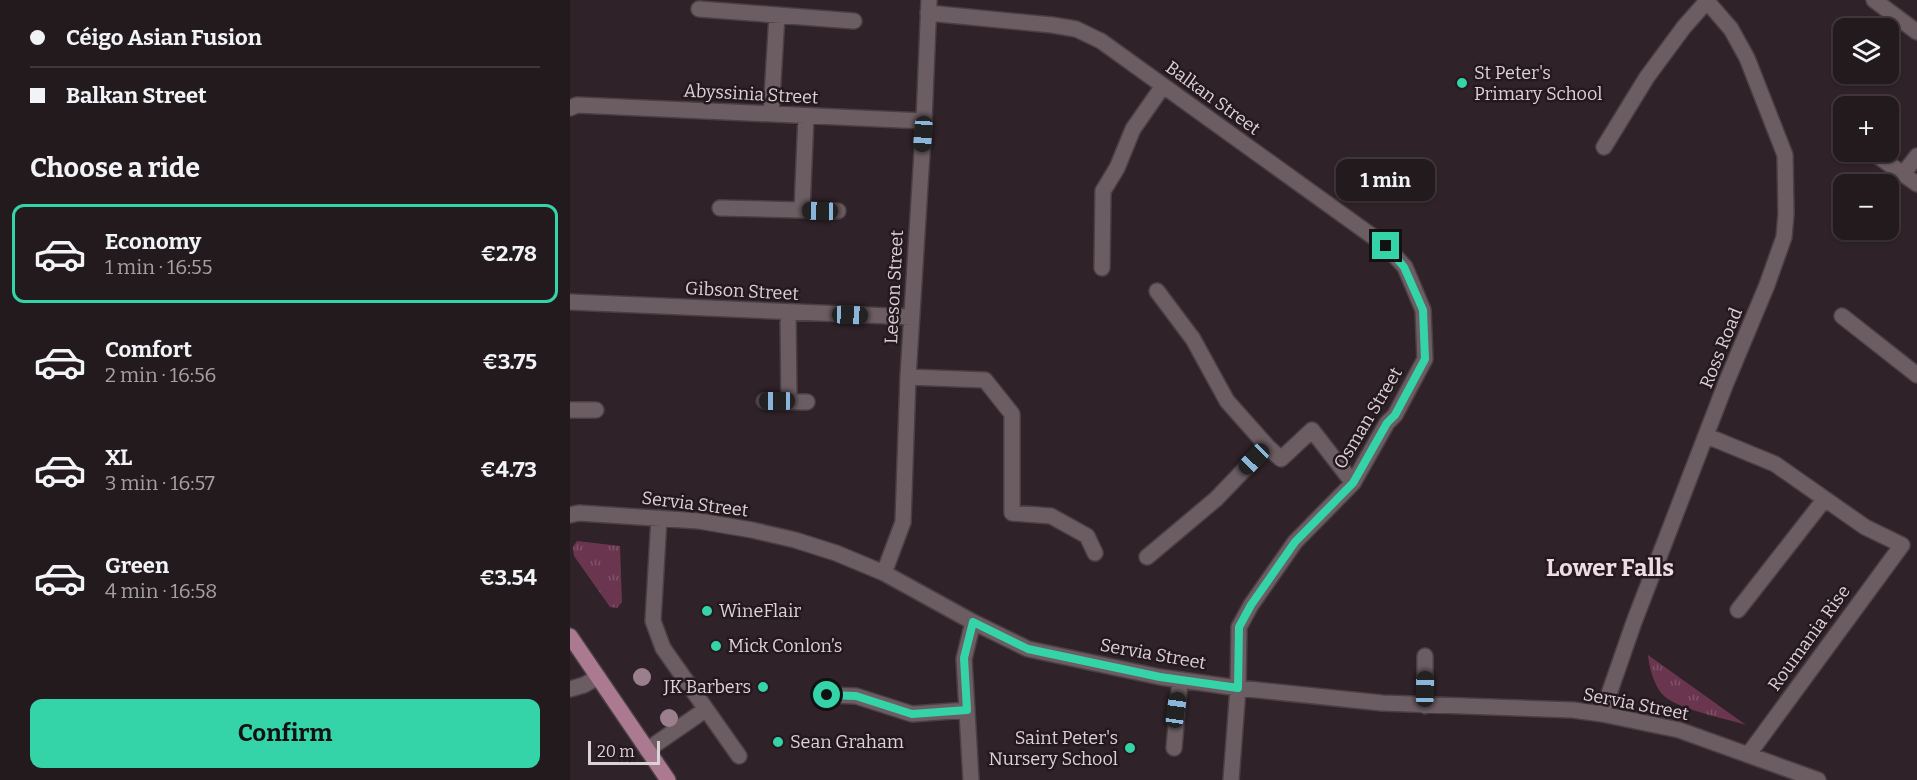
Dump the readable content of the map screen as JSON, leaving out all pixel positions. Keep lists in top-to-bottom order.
{
  "streets": {
    "street": [
      "Abyssinia Street",
      "Balkan Street",
      "Leeson Street",
      "Gibson Street",
      "Ross Road",
      "Osman Street",
      "Servia Street",
      "Roumania Rise"
    ]
  },
  "crossings": [
    ["Abyssinia Street", "Leeson Street"],
    ["Balkan Street", "Leeson Street"],
    ["Balkan Street", "Osman Street"],
    ["Leeson Street", "Gibson Street"],
    ["Leeson Street", "Servia Street"],
    ["Ross Road", "Servia Street"],
    ["Osman Street", "Servia Street"],
    ["Servia Street", "Roumania Rise"]
  ],
  "districts": ["Lower Falls"],
  "places": [
    "St Peter's Primary School",
    "WineFlair",
    "Mick Conlon’s",
    "JK Barbers",
    "Sean Graham",
    "Saint Peter's Nursery School"
  ],
  "scale_bar": "20 m",
  "page": {
    "banner": ["Céigo Asian Fusion", "Balkan Street"],
    "map_buttons": ["+", "−"],
    "heading": "Choose a ride",
    "bubble": "1 min",
    "list": [
      {
        "name": "Economy",
        "note": "1 min · 16:55",
        "value": "€2.78"
      },
      {
        "name": "Comfort",
        "note": "2 min · 16:56",
        "value": "€3.75"
      },
      {
        "name": "XL",
        "note": "3 min · 16:57",
        "value": "€4.73"
      },
      {
        "name": "Green",
        "note": "4 min · 16:58",
        "value": "€3.54"
      }
    ],
    "buttons": "Confirm",
    "scale": "20 m"
  }
}
